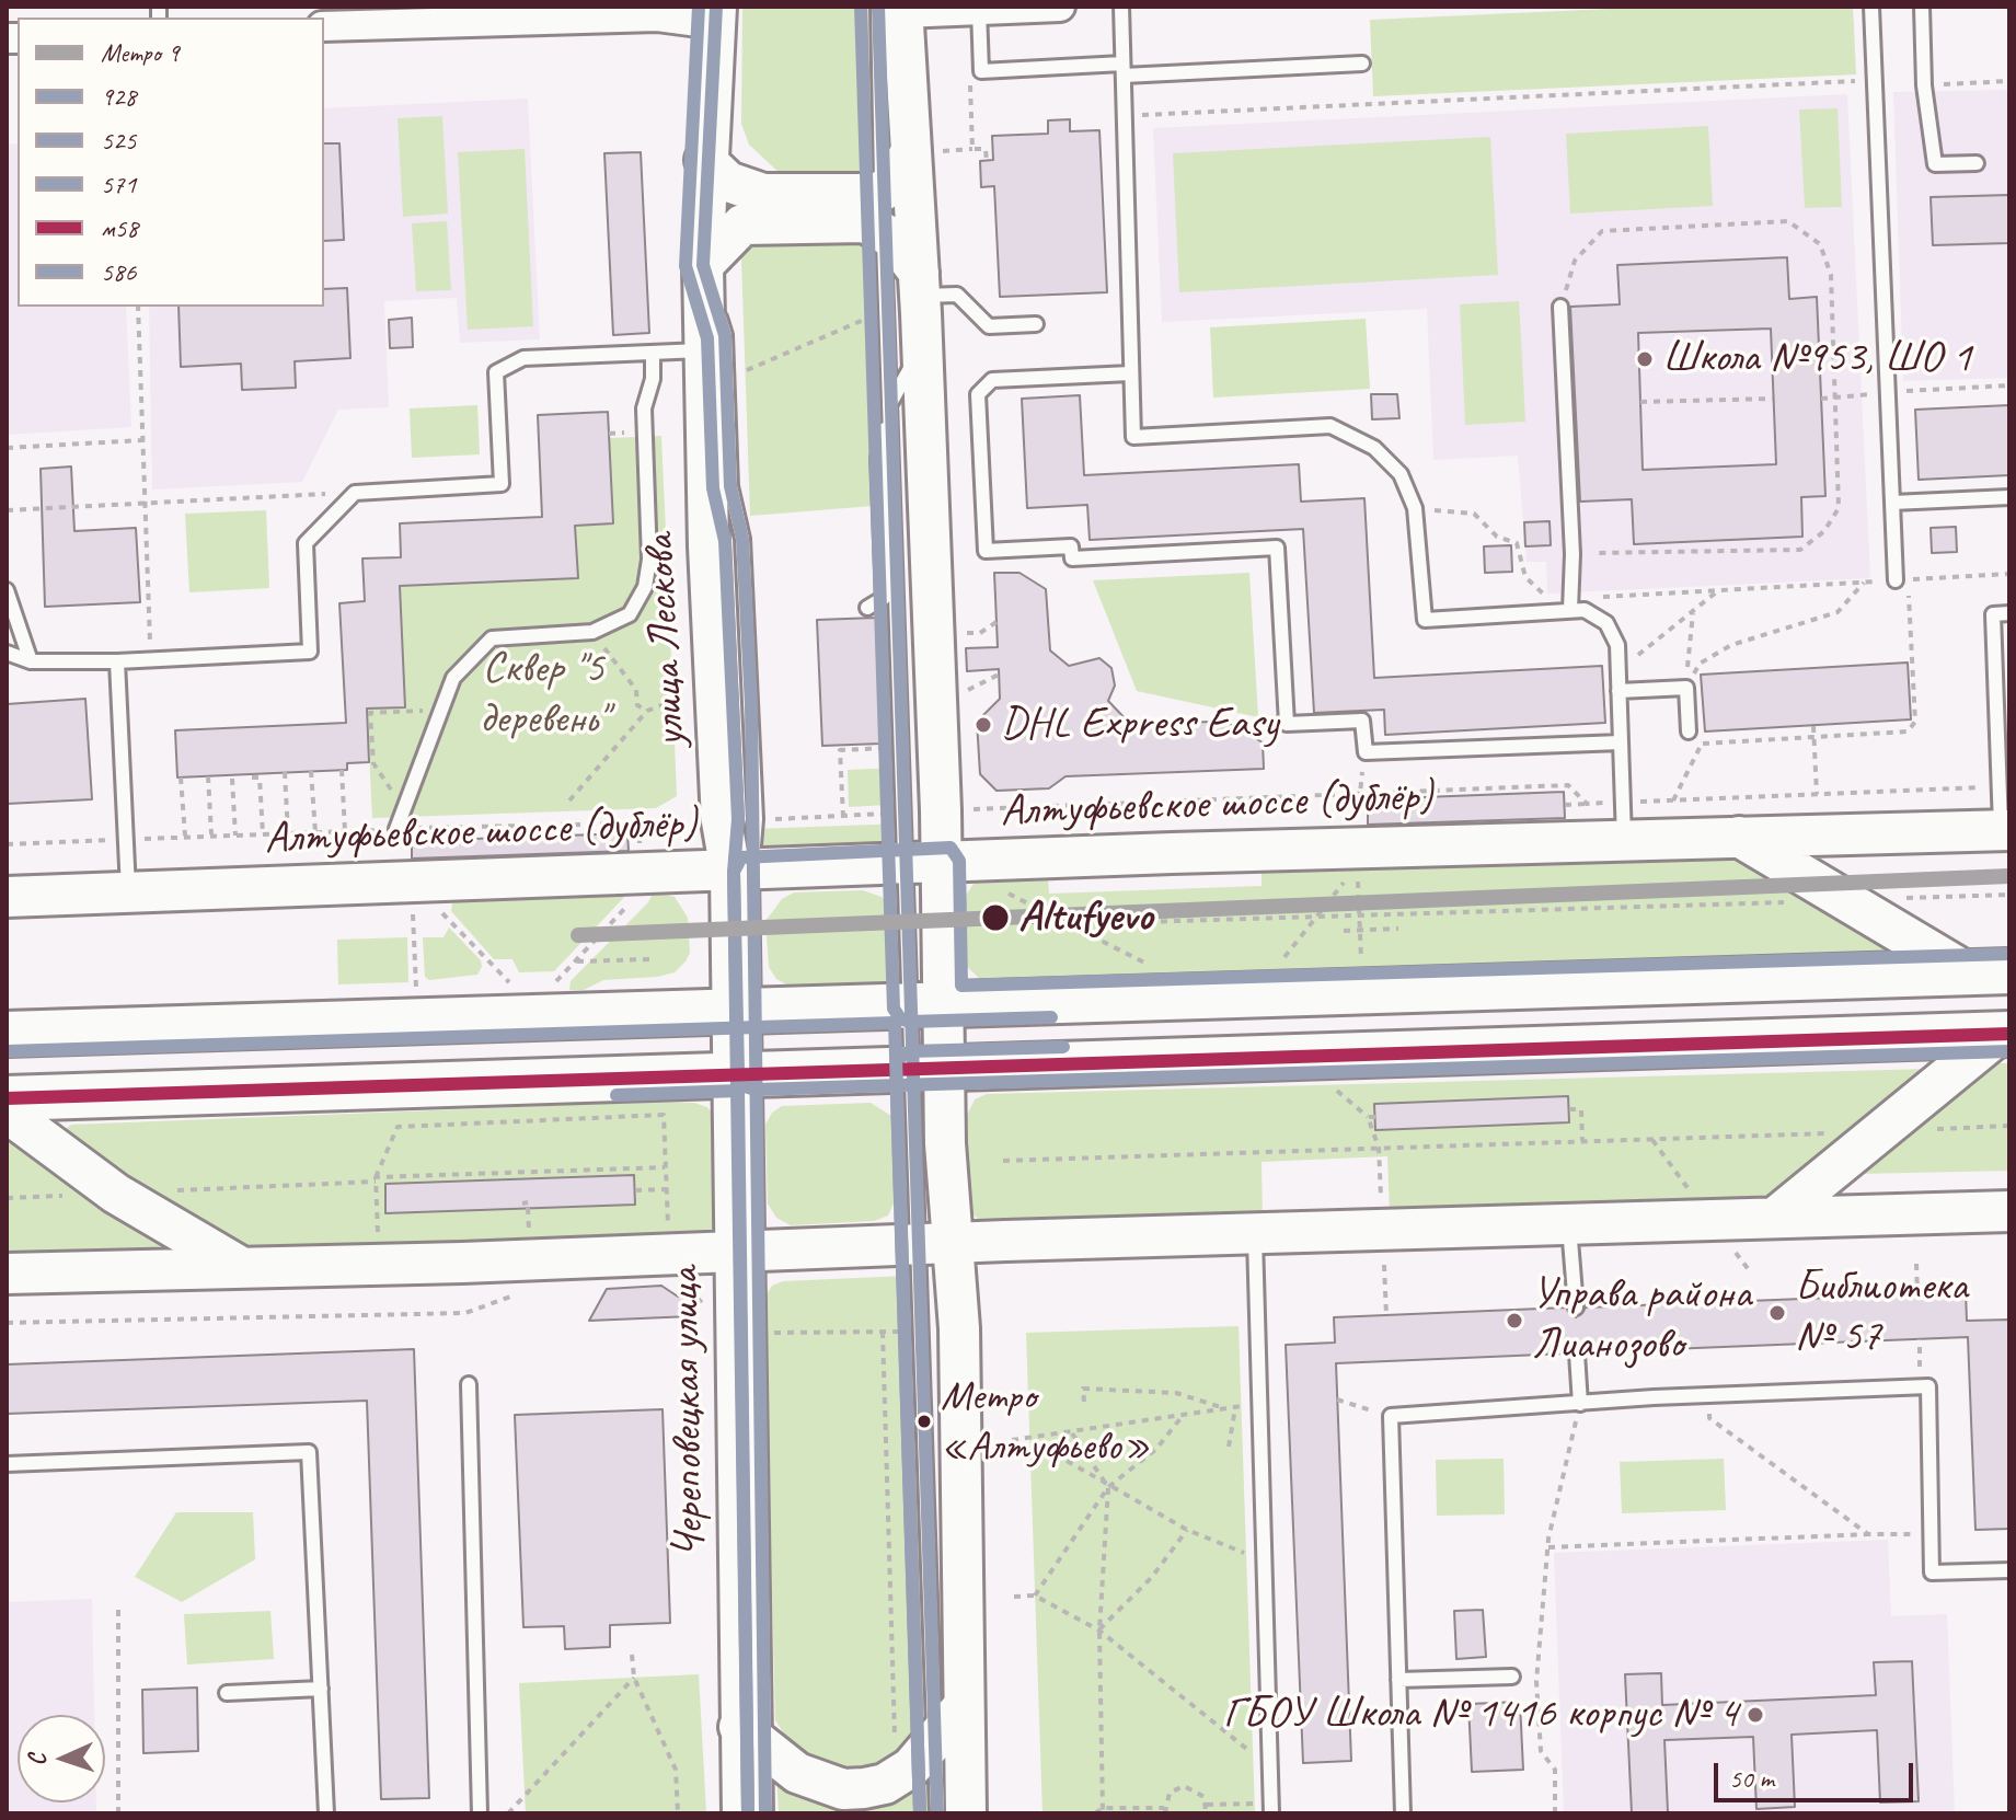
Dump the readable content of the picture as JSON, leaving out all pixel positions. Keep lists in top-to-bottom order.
{
  "streets": {
    "main road": ["улица Лескова", "Алтуфьевское шоссе (дублёр)", "Череповецкая улица"]
  },
  "crossings": [
    ["улица Лескова", "Алтуфьевское шоссе (дублёр)"],
    ["улица Лескова", "Череповецкая улица"]
  ],
  "parks": ["Сквер \"5 деревень\""],
  "places": [
    "Школа №953, ШО 1",
    "DHL Express Easy",
    "Altufyevo",
    "Библиотека № 57",
    "Управа района Лианозово",
    "Метро «Алтуфьево»",
    "ГБОУ Школа № 1416 корпус № 4"
  ],
  "lines": [
    "transit line 928",
    "transit line 525",
    "transit line 571",
    "metro line 9",
    "transit line 586",
    "transit line м58"
  ],
  "legend": [
    "Метро 9",
    "928",
    "525",
    "571",
    "м58",
    "586"
  ],
  "scale_bar": "50 m",
  "north": "left"
}
